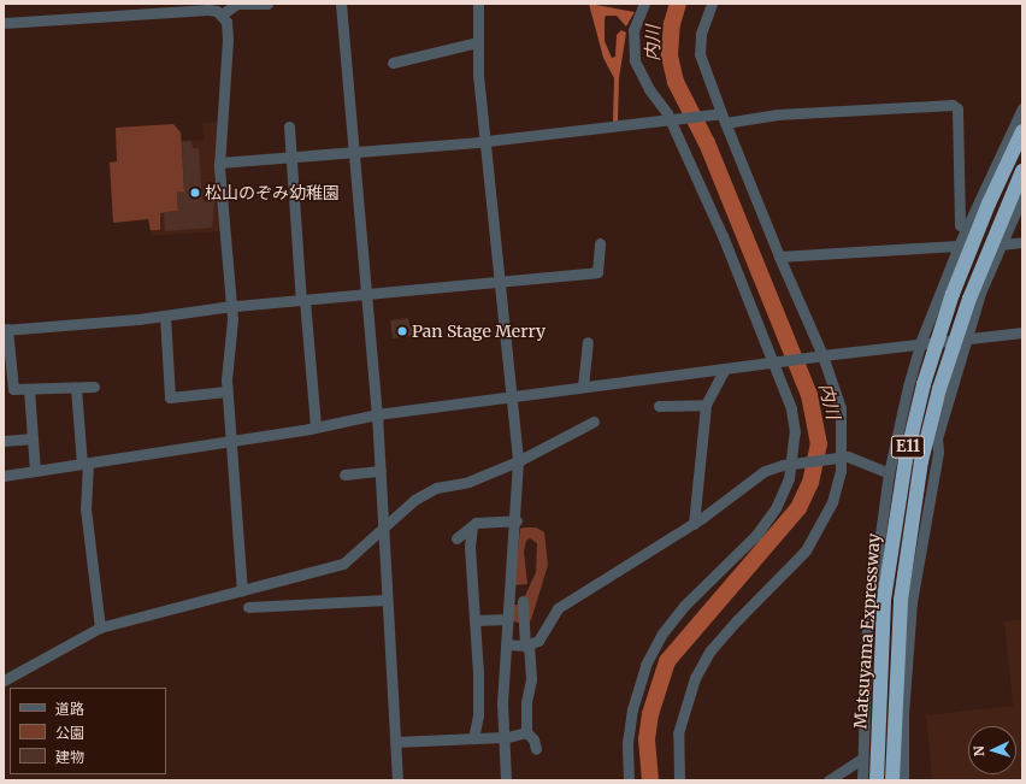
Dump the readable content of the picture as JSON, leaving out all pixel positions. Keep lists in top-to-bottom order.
{
  "streets": {
    "highway": ["E11", "Matsuyama Expressway"]
  },
  "water": ["内川"],
  "places": ["松山のぞみ幼稚園", "Pan Stage Merry"],
  "legend": ["道路", "公園", "建物"],
  "north": "left"
}
